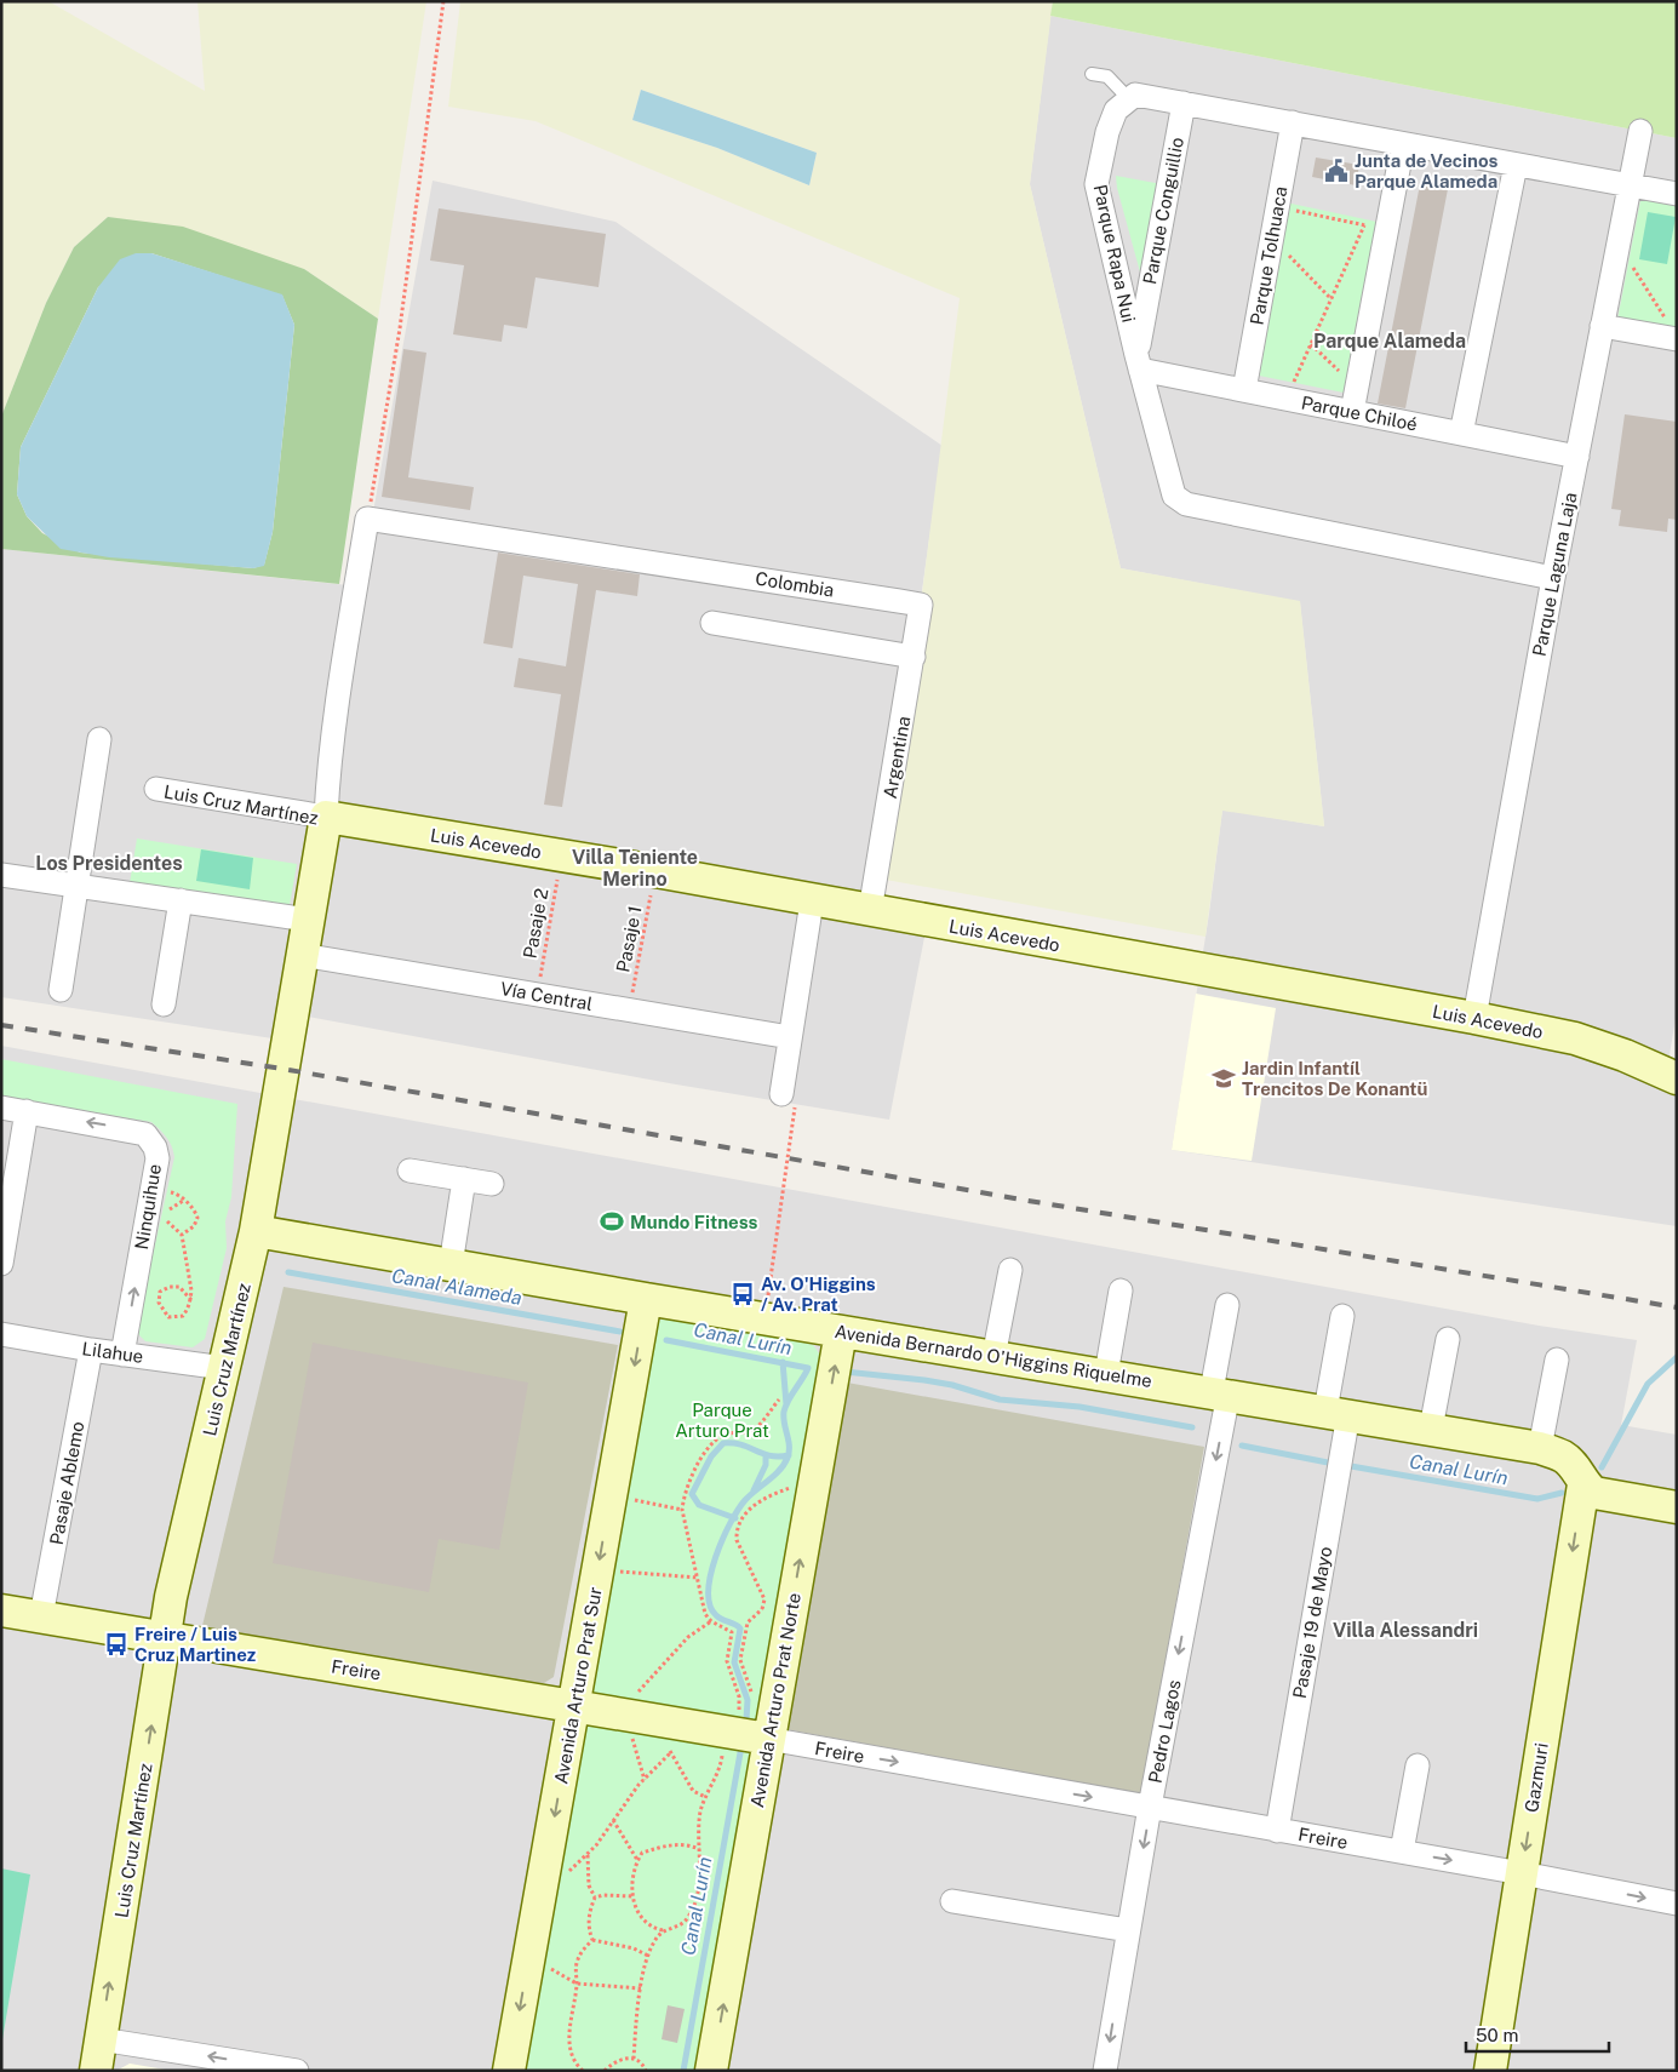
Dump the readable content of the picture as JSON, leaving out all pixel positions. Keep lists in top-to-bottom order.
{
  "streets": {
    "main road": [
      "Luis Cruz Martínez",
      "Luis Acevedo",
      "Avenida Bernardo O'Higgins Riquelme",
      "Freire",
      "Avenida Arturo Prat Sur",
      "Avenida Arturo Prat Norte",
      "Gazmuri"
    ],
    "street": [
      "Parque Conguillio",
      "Parque Rapa Nui",
      "Parque Tolhuaca",
      "Parque Chiloé",
      "Parque Laguna Laja",
      "Colombia",
      "Argentina",
      "Vía Central",
      "Ninquihue",
      "Lilahue",
      "Pasaje Ablemo",
      "Pasaje 19 de Mayo",
      "Pedro Lagos"
    ],
    "path": ["Pasaje 2", "Pasaje 1"]
  },
  "crossings": [
    ["Parque Conguillio", "Parque Rapa Nui"],
    ["Parque Conguillio", "Parque Chiloé"],
    ["Parque Rapa Nui", "Parque Chiloé"],
    ["Parque Rapa Nui", "Parque Laguna Laja"],
    ["Parque Tolhuaca", "Parque Chiloé"],
    ["Parque Chiloé", "Parque Laguna Laja"],
    ["Parque Laguna Laja", "Luis Acevedo"],
    ["Colombia", "Argentina"],
    ["Argentina", "Luis Acevedo"],
    ["Luis Cruz Martínez", "Luis Acevedo"],
    ["Luis Cruz Martínez", "Vía Central"],
    ["Luis Cruz Martínez", "Lilahue"],
    ["Luis Cruz Martínez", "Avenida Bernardo O'Higgins Riquelme"],
    ["Luis Cruz Martínez", "Freire"],
    ["Luis Acevedo", "Pasaje 2"],
    ["Luis Acevedo", "Pasaje 1"],
    ["Pasaje 2", "Vía Central"],
    ["Pasaje 1", "Vía Central"],
    ["Ninquihue", "Lilahue"],
    ["Lilahue", "Pasaje Ablemo"],
    ["Avenida Bernardo O'Higgins Riquelme", "Pasaje 19 de Mayo"],
    ["Avenida Bernardo O'Higgins Riquelme", "Avenida Arturo Prat Sur"],
    ["Avenida Bernardo O'Higgins Riquelme", "Avenida Arturo Prat Norte"],
    ["Avenida Bernardo O'Higgins Riquelme", "Pedro Lagos"],
    ["Avenida Bernardo O'Higgins Riquelme", "Gazmuri"],
    ["Pasaje Ablemo", "Freire"],
    ["Pasaje 19 de Mayo", "Freire"],
    ["Freire", "Avenida Arturo Prat Sur"],
    ["Freire", "Avenida Arturo Prat Norte"],
    ["Freire", "Pedro Lagos"],
    ["Freire", "Gazmuri"]
  ],
  "one_way": [
    "Freire",
    "Avenida Arturo Prat Sur",
    "Avenida Arturo Prat Norte",
    "Pedro Lagos",
    "Gazmuri"
  ],
  "districts": [
    "Parque Alameda",
    "Villa Teniente Merino",
    "Los Presidentes",
    "Villa Alessandri"
  ],
  "water": ["Canal Alameda", "Canal Lurín"],
  "parks": ["Parque Arturo Prat"],
  "places": {
    "public building": ["Junta de Vecinos Parque Alameda"],
    "school or university": ["Jardin Infantíl Trencitos De Konantü"],
    "sports": ["Mundo Fitness"],
    "bus stop": ["Av. O'Higgins / Av. Prat", "Freire / Luis Cruz Martinez"]
  },
  "scale_bar": "50 m"
}
